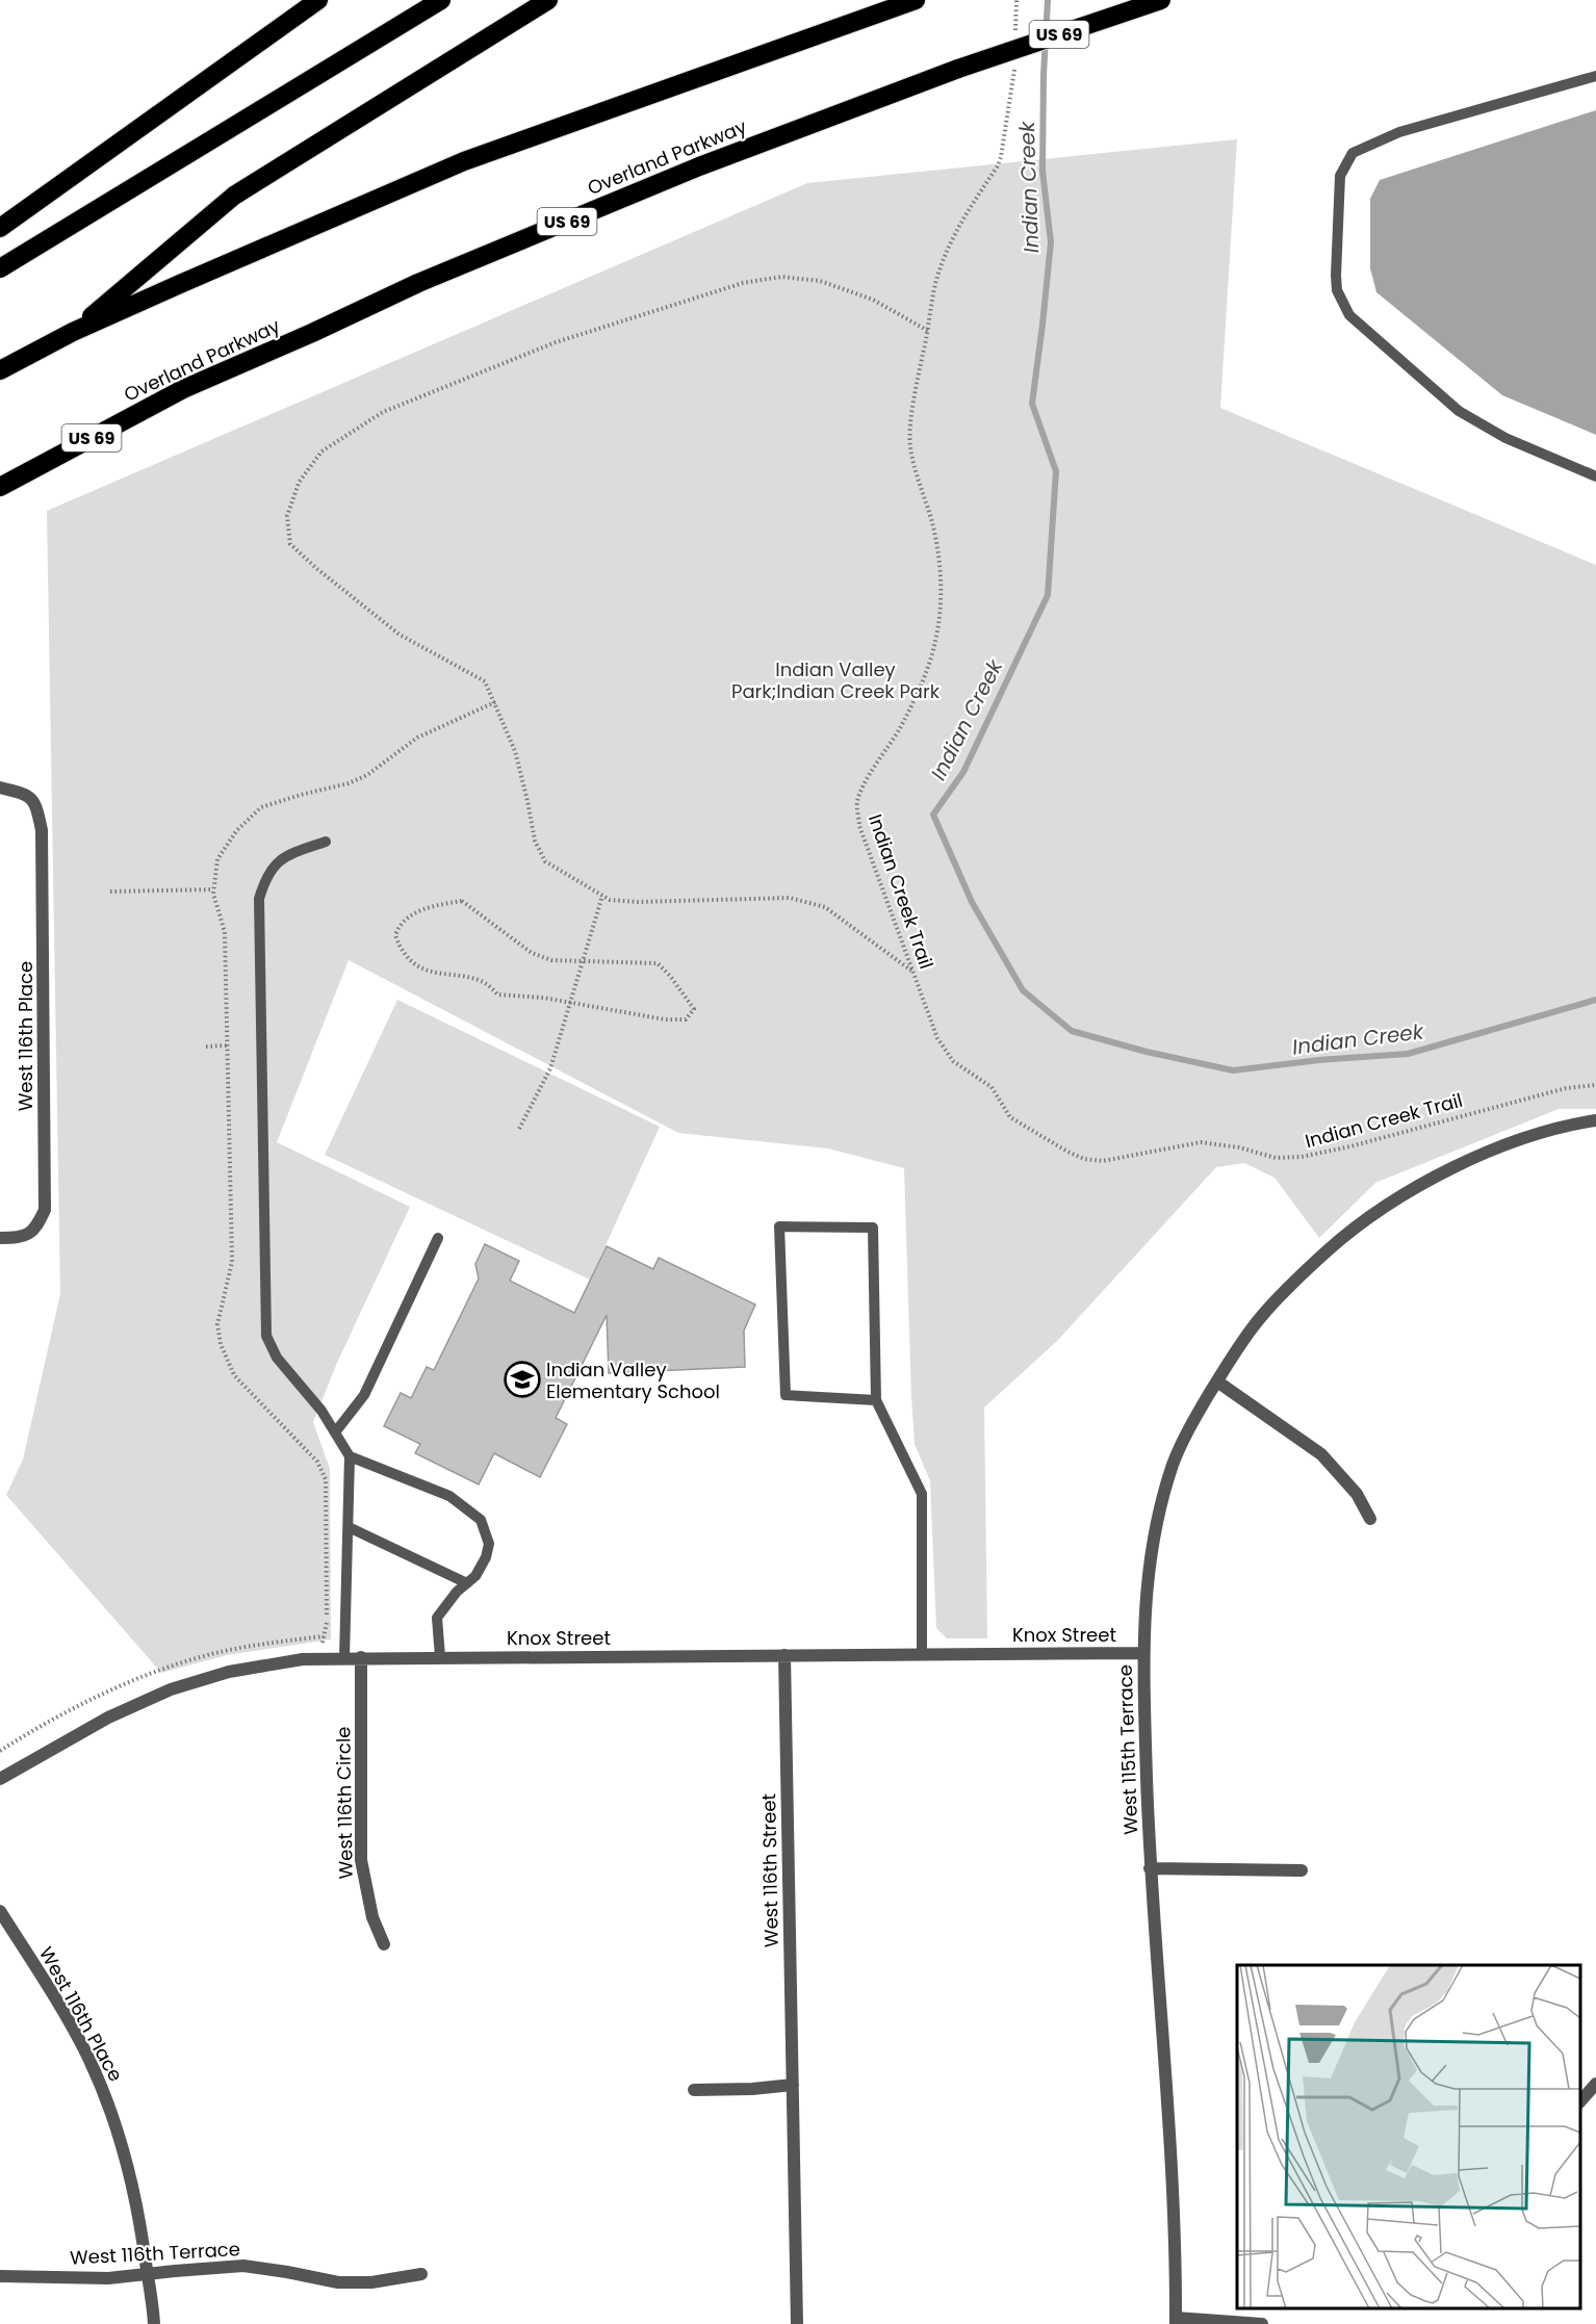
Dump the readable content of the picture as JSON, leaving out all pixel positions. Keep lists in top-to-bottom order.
{
  "streets": {
    "highway": ["US 69", "Overland Parkway"],
    "street": [
      "West 116th Place",
      "Knox Street",
      "West 115th Terrace",
      "West 116th Circle",
      "West 116th Street",
      "West 116th Terrace"
    ],
    "path": ["Indian Creek Trail"]
  },
  "crossings": [
    ["West 116th Place", "West 116th Terrace"],
    ["Knox Street", "West 115th Terrace"],
    ["Knox Street", "West 116th Circle"],
    ["Knox Street", "West 116th Street"]
  ],
  "water": ["Indian Creek"],
  "parks": ["Indian Valley Park;Indian Creek Park"],
  "places": {
    "school or university": ["Indian Valley Elementary School"]
  }
}
